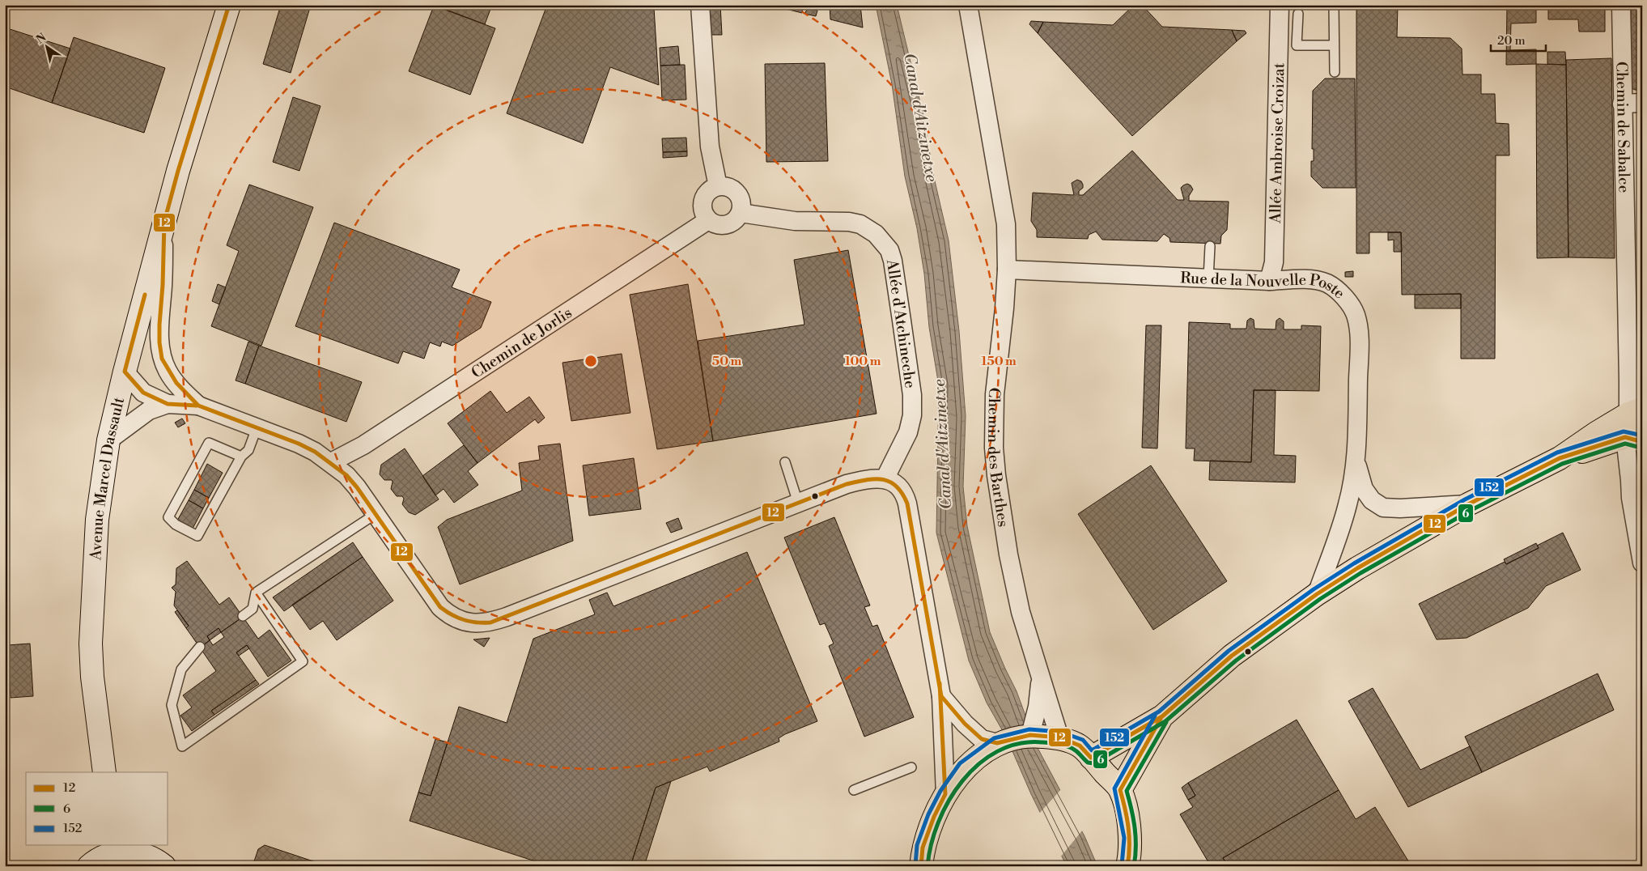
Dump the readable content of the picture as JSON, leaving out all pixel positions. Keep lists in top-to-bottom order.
{
  "streets": {
    "main road": ["Avenue Marcel Dassault"],
    "street": [
      "Chemin de Sabalce",
      "Allée Ambroise Croizat",
      "Rue de la Nouvelle Poste",
      "Allée d'Atchineche",
      "Chemin de Jorlis",
      "Chemin des Barthes"
    ]
  },
  "crossings": [
    ["Allée Ambroise Croizat", "Rue de la Nouvelle Poste"],
    ["Rue de la Nouvelle Poste", "Chemin des Barthes"],
    ["Allée d'Atchineche", "Chemin de Jorlis"]
  ],
  "water": ["Canal d'Aitzinetxe"],
  "lines": ["transit line 12", "transit line 152", "transit line 6"],
  "legend": ["12", "6", "152"],
  "scale_bar": "20 m",
  "north": "top left",
  "rings": ["50 m", "100 m", "150 m"]
}
